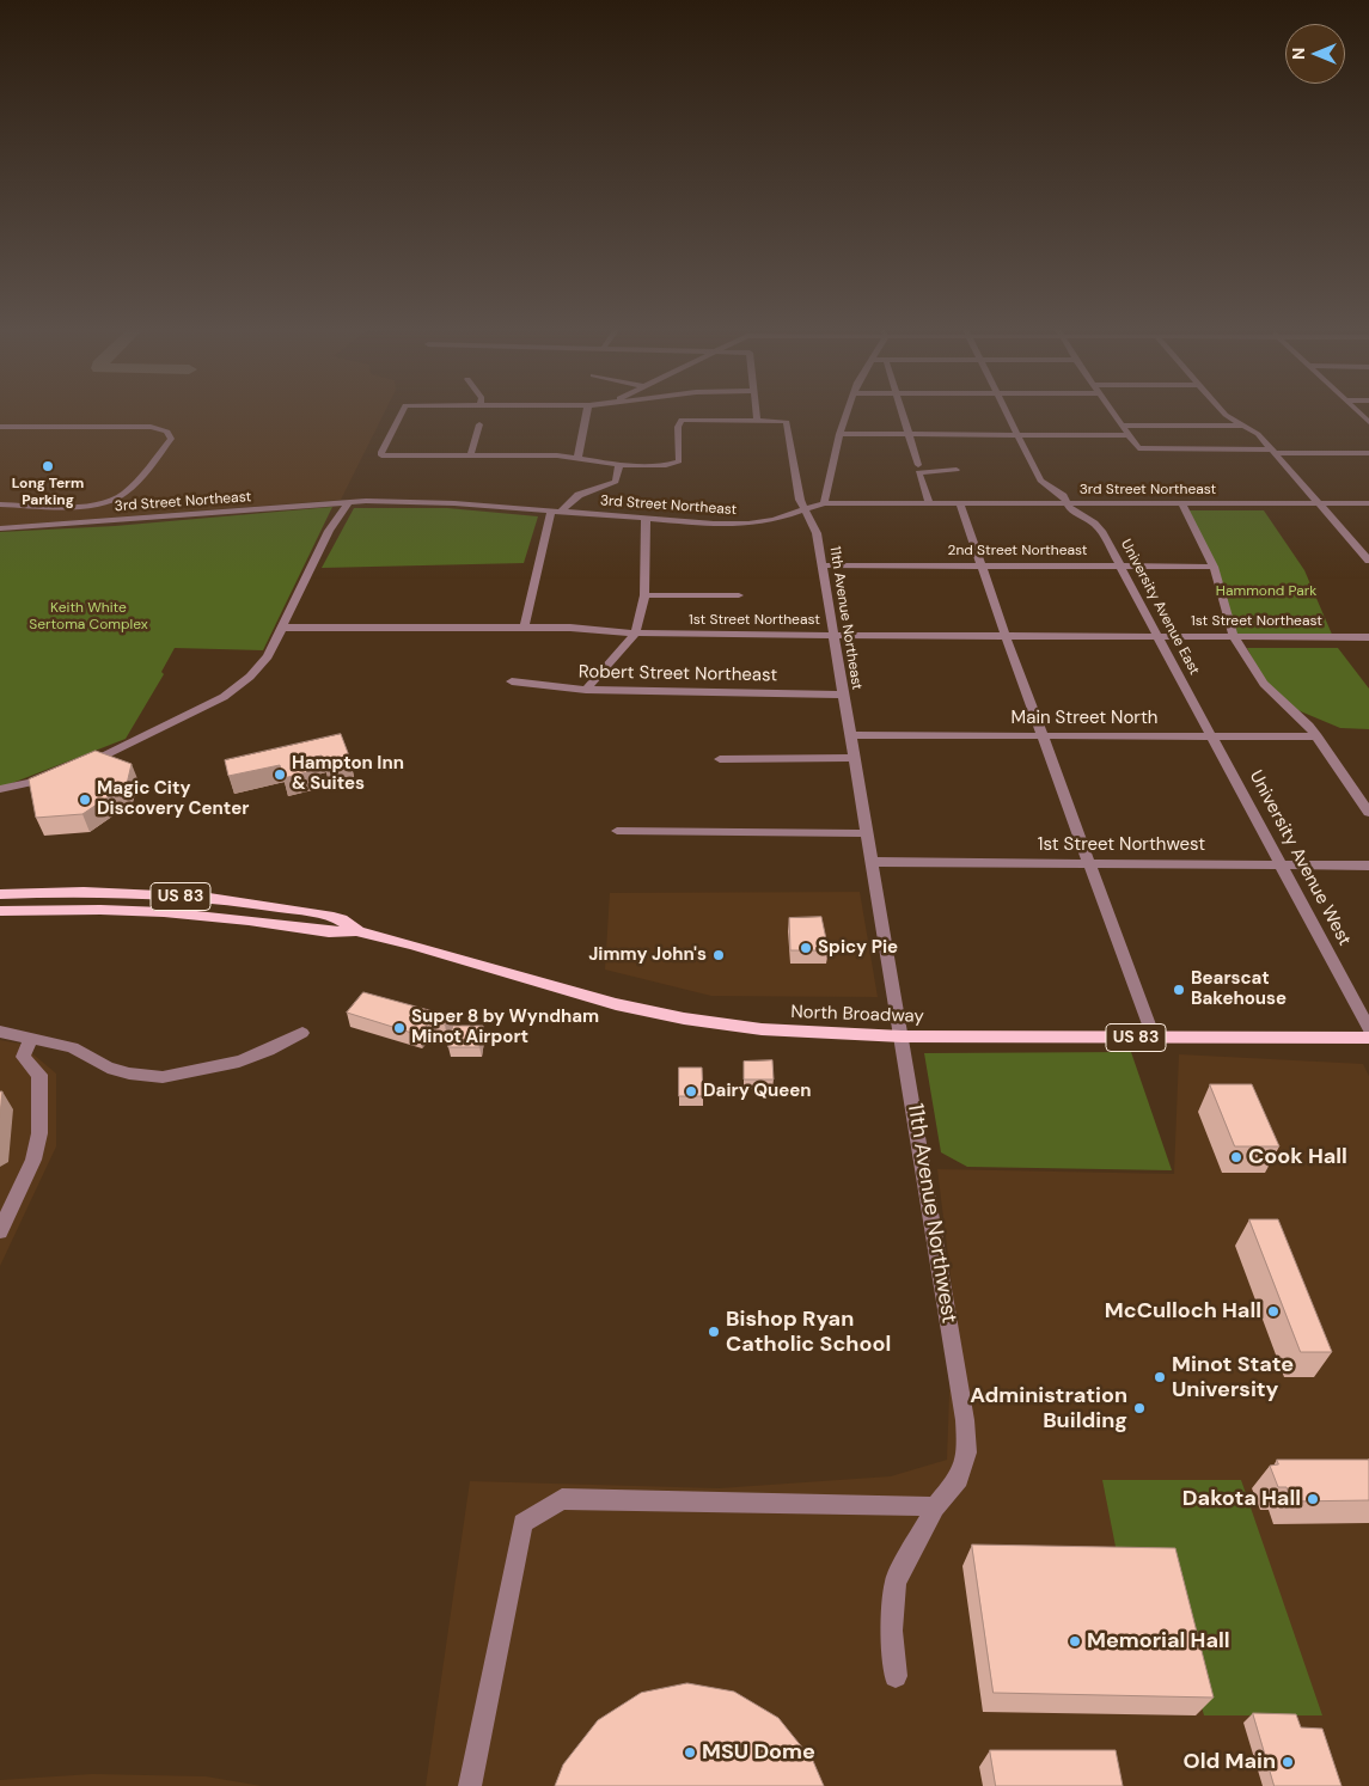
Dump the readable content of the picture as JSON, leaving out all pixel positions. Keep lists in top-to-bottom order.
{
  "streets": {
    "main road": ["US 83", "North Broadway"],
    "street": [
      "3rd Street Northeast",
      "2nd Street Northeast",
      "University Avenue East",
      "11th Avenue Northeast",
      "1st Street Northeast",
      "Robert Street Northeast",
      "Main Street North",
      "1st Street Northwest",
      "University Avenue West",
      "11th Avenue Northwest"
    ]
  },
  "crossings": [
    ["3rd Street Northeast", "University Avenue East"],
    ["3rd Street Northeast", "11th Avenue Northeast"],
    ["2nd Street Northeast", "University Avenue East"],
    ["2nd Street Northeast", "11th Avenue Northeast"],
    ["University Avenue East", "1st Street Northeast"],
    ["University Avenue East", "Main Street North"],
    ["University Avenue East", "University Avenue West"],
    ["11th Avenue Northeast", "1st Street Northeast"],
    ["11th Avenue Northeast", "Robert Street Northeast"],
    ["11th Avenue Northeast", "Main Street North"],
    ["11th Avenue Northeast", "11th Avenue Northwest"],
    ["Main Street North", "University Avenue West"],
    ["Main Street North", "11th Avenue Northwest"],
    ["1st Street Northwest", "University Avenue West"],
    ["1st Street Northwest", "11th Avenue Northwest"],
    ["North Broadway", "11th Avenue Northwest"]
  ],
  "parks": ["Hammond Park", "Keith White Sertoma Complex"],
  "places": [
    "Long Term Parking",
    "Hampton Inn & Suites",
    "Magic City Discovery Center",
    "Spicy Pie",
    "Jimmy John's",
    "Bearscat Bakehouse",
    "Super 8 by Wyndham Minot Airport",
    "Dairy Queen",
    "Cook Hall",
    "McCulloch Hall",
    "Bishop Ryan Catholic School",
    "Minot State University",
    "Administration Building",
    "Dakota Hall",
    "Memorial Hall",
    "MSU Dome",
    "Old Main"
  ],
  "north": "left"
}
